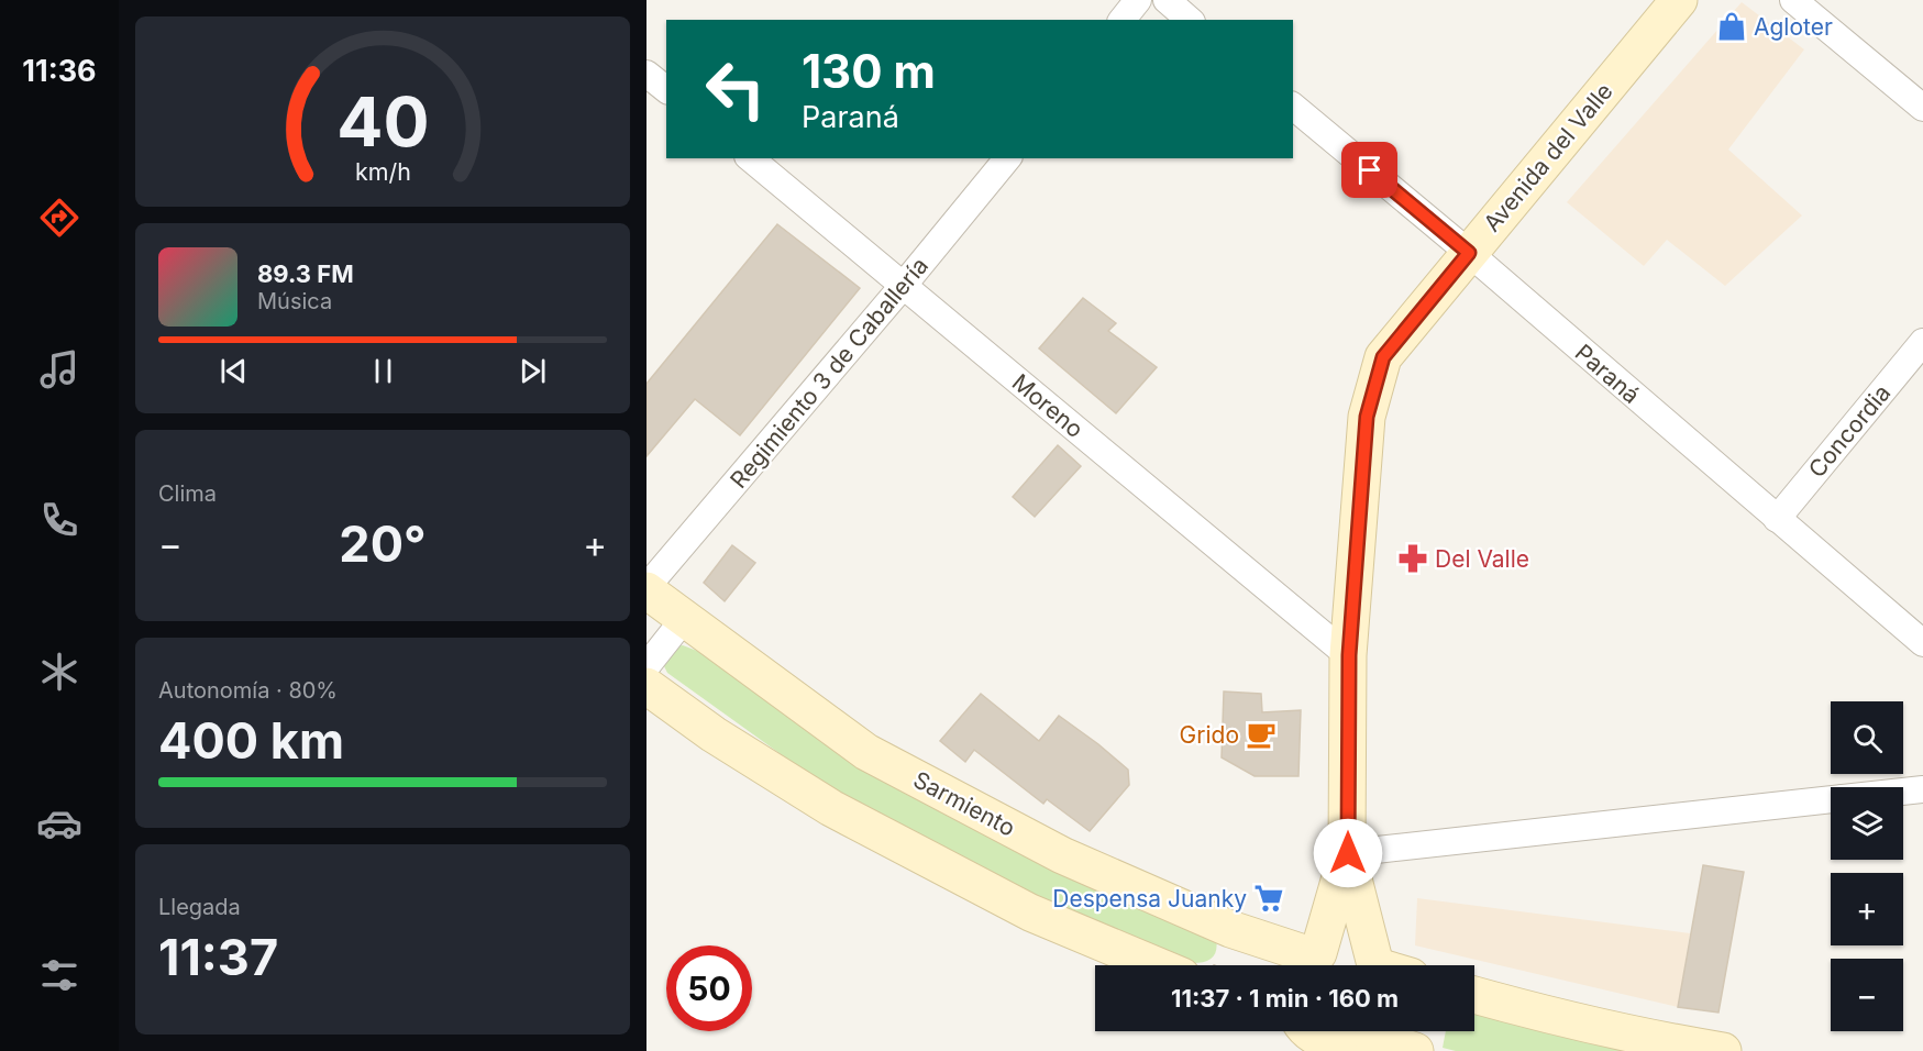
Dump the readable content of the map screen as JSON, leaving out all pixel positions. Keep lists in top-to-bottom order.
{
  "streets": {
    "main road": ["Avenida del Valle", "Sarmiento"],
    "street": [
      "Regimiento 3 de Caballería",
      "Paraná",
      "Moreno",
      "Concordia"
    ]
  },
  "crossings": [
    ["Avenida del Valle", "Paraná"],
    ["Avenida del Valle", "Moreno"],
    ["Regimiento 3 de Caballería", "Moreno"],
    ["Regimiento 3 de Caballería", "Sarmiento"],
    ["Paraná", "Concordia"]
  ],
  "places": {
    "shop": ["Agloter"],
    "pharmacy": ["Del Valle"],
    "cafe": ["Grido"],
    "supermarket": ["Despensa Juanky"]
  },
  "page": {
    "tabs": "11:36",
    "turn": ["130 m", "Paraná"],
    "song": ["89.3 FM", "Música"],
    "tile": [
      "Clima",
      ["Autonomía · 80%", "400 km"],
      ["Llegada", "11:37"]
    ],
    "heat": ["−", "20°", "+"],
    "map_buttons": ["+", "−"],
    "limit": "50",
    "trip": "11:37 · 1 min · 160 m",
    "gauge": ["40", "km/h"]
  }
}
